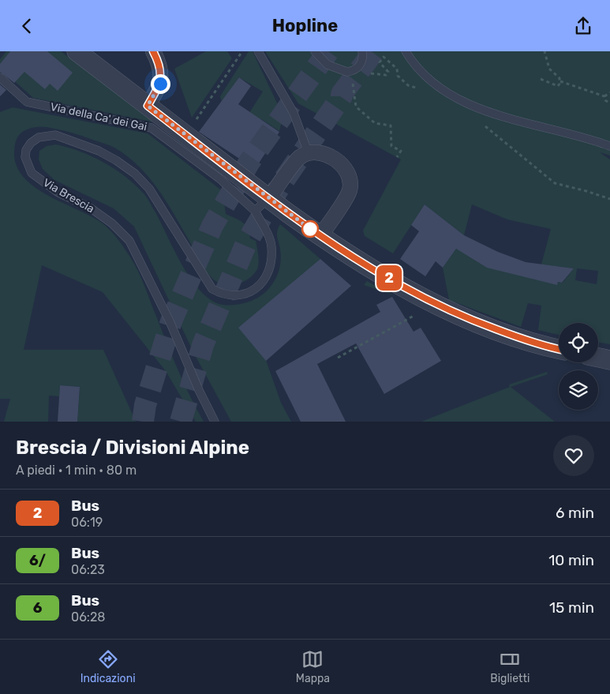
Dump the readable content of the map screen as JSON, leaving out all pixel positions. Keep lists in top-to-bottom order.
{
  "streets": {
    "lane": ["Via della Ca' dei Gai", "Via Brescia"]
  },
  "crossings": [
    ["Via della Ca' dei Gai", "Via Brescia"]
  ],
  "lines": ["bus line 2"],
  "page": {
    "header": "Hopline",
    "on_map": "2",
    "heading": ["Brescia / Divisioni Alpine", "A piedi · 1 min · 80 m"],
    "list": [
      {
        "mark": "2",
        "name": "Bus",
        "note": "06:19",
        "value": "6 min"
      },
      {
        "mark": "6/",
        "name": "Bus",
        "note": "06:23",
        "value": "10 min"
      },
      {
        "mark": "6",
        "name": "Bus",
        "note": "06:28",
        "value": "15 min"
      }
    ],
    "tabs": ["Indicazioni", "Mappa", "Biglietti"]
  }
}
